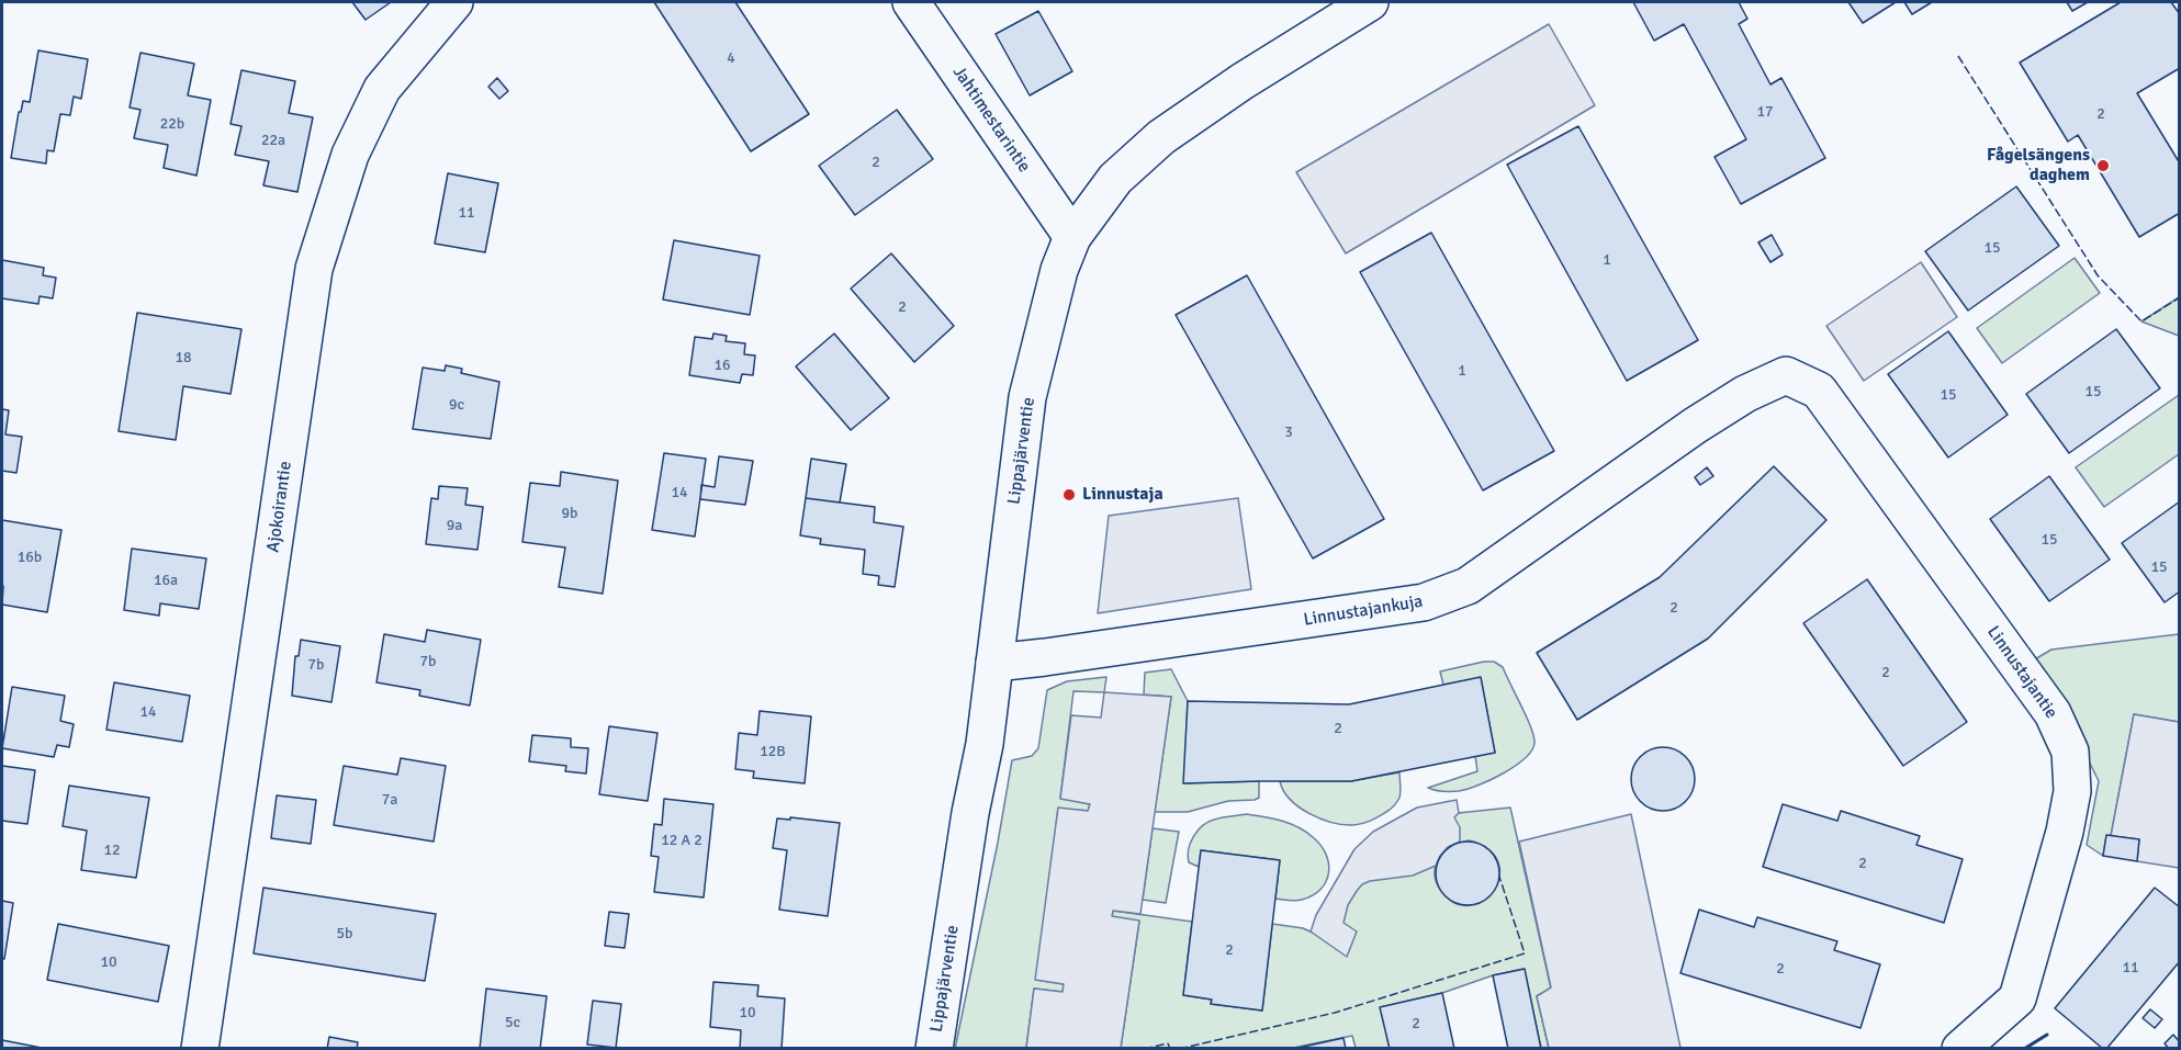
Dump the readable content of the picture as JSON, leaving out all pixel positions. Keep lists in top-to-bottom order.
{
  "streets": {
    "street": [
      "Jahtimestarintie",
      "Lippajärventie",
      "Ajokoirantie",
      "Linnustajankuja",
      "Linnustajantie"
    ]
  },
  "crossings": [
    ["Jahtimestarintie", "Lippajärventie"],
    ["Lippajärventie", "Linnustajankuja"],
    ["Linnustajankuja", "Linnustajantie"]
  ],
  "places": ["Fågelsängens daghem", "Linnustaja"],
  "house_numbers": [
    "4",
    "17",
    "2",
    "22b",
    "22a",
    "2",
    "11",
    "15",
    "1",
    "2",
    "18",
    "16",
    "1",
    "15",
    "15",
    "9c",
    "3",
    "14",
    "9b",
    "9a",
    "15",
    "16b",
    "15",
    "16a",
    "2",
    "7b",
    "7b",
    "2",
    "14",
    "2",
    "12B",
    "7a",
    "12 A 2",
    "12",
    "2",
    "5b",
    "2",
    "10",
    "11",
    "2",
    "10",
    "5c",
    "2"
  ]
}
